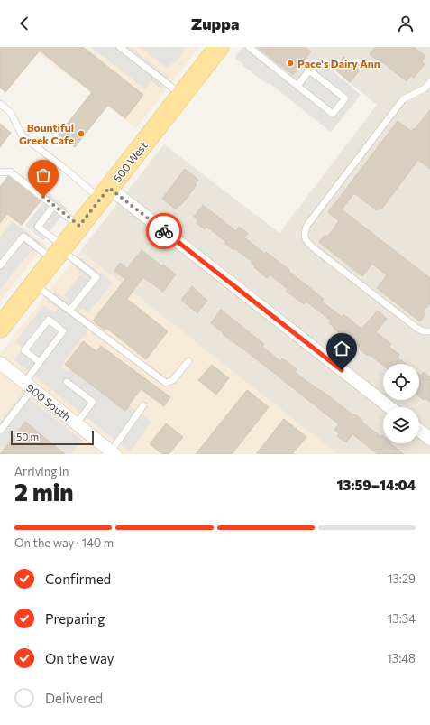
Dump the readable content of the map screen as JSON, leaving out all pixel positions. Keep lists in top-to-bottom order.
{
  "streets": {
    "main road": ["500 West"],
    "street": ["900 South"]
  },
  "places": ["Pace's Dairy Ann", "Bountiful Greek Cafe"],
  "scale_bar": "50 m",
  "page": {
    "header": "Zuppa",
    "scale": "50 m",
    "heading": ["2 min", "Arriving in", "13:59–14:04"],
    "bar": "On the way · 140 m",
    "list": [
      ["Confirmed", "13:29"],
      ["Preparing", "13:34"],
      ["On the way", "13:48"],
      "Delivered"
    ]
  }
}
